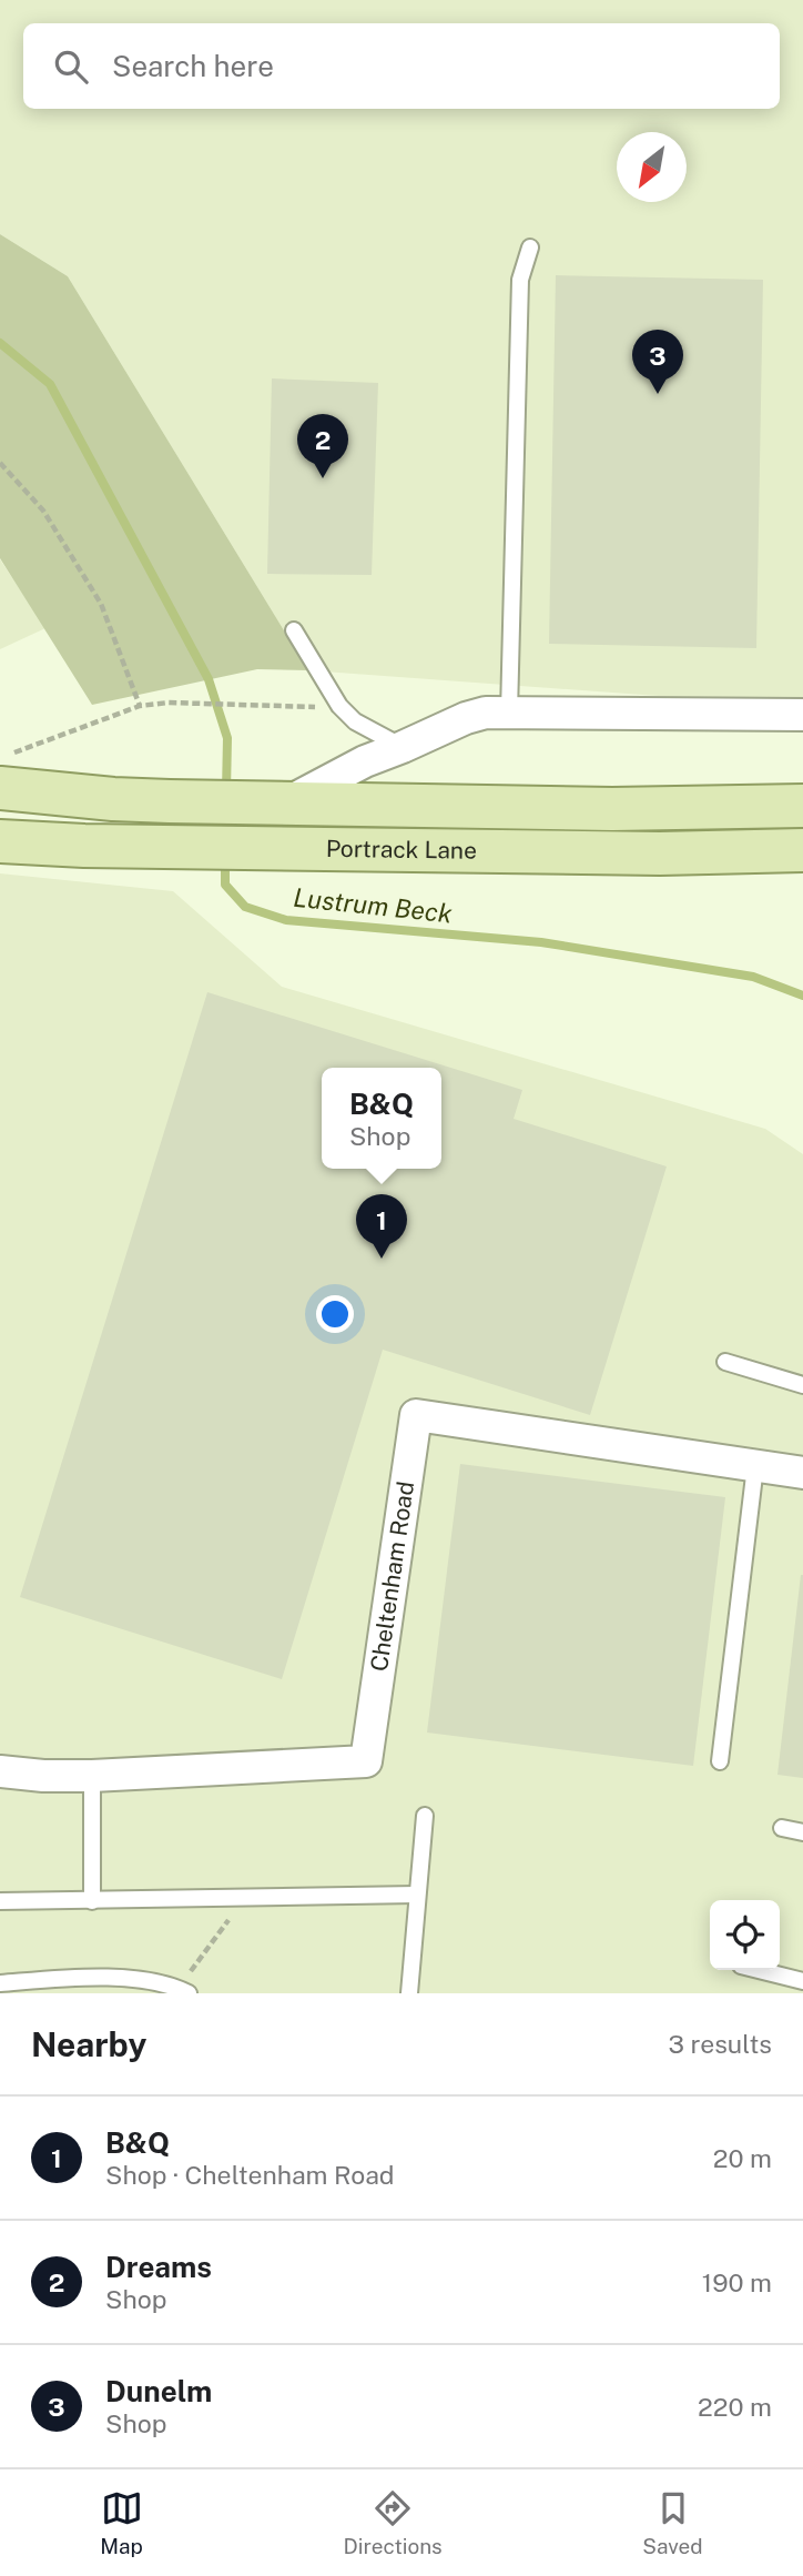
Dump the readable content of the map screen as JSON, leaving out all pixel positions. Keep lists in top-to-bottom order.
{
  "streets": {
    "main road": ["Portrack Lane"],
    "street": ["Cheltenham Road"]
  },
  "water": ["Lustrum Beck"],
  "north": "bottom left",
  "page": {
    "search": "Search here",
    "pins": ["3", "2", "1"],
    "popup": ["B&Q", "Shop"],
    "heading": ["Nearby", "3 results"],
    "list": [
      {
        "mark": "1",
        "name": "B&Q",
        "note": "Shop · Cheltenham Road",
        "value": "20 m"
      },
      {
        "mark": "2",
        "name": "Dreams",
        "note": "Shop",
        "value": "190 m"
      },
      {
        "mark": "3",
        "name": "Dunelm",
        "note": "Shop",
        "value": "220 m"
      }
    ],
    "nav": ["Map", "Directions", "Saved"]
  }
}
